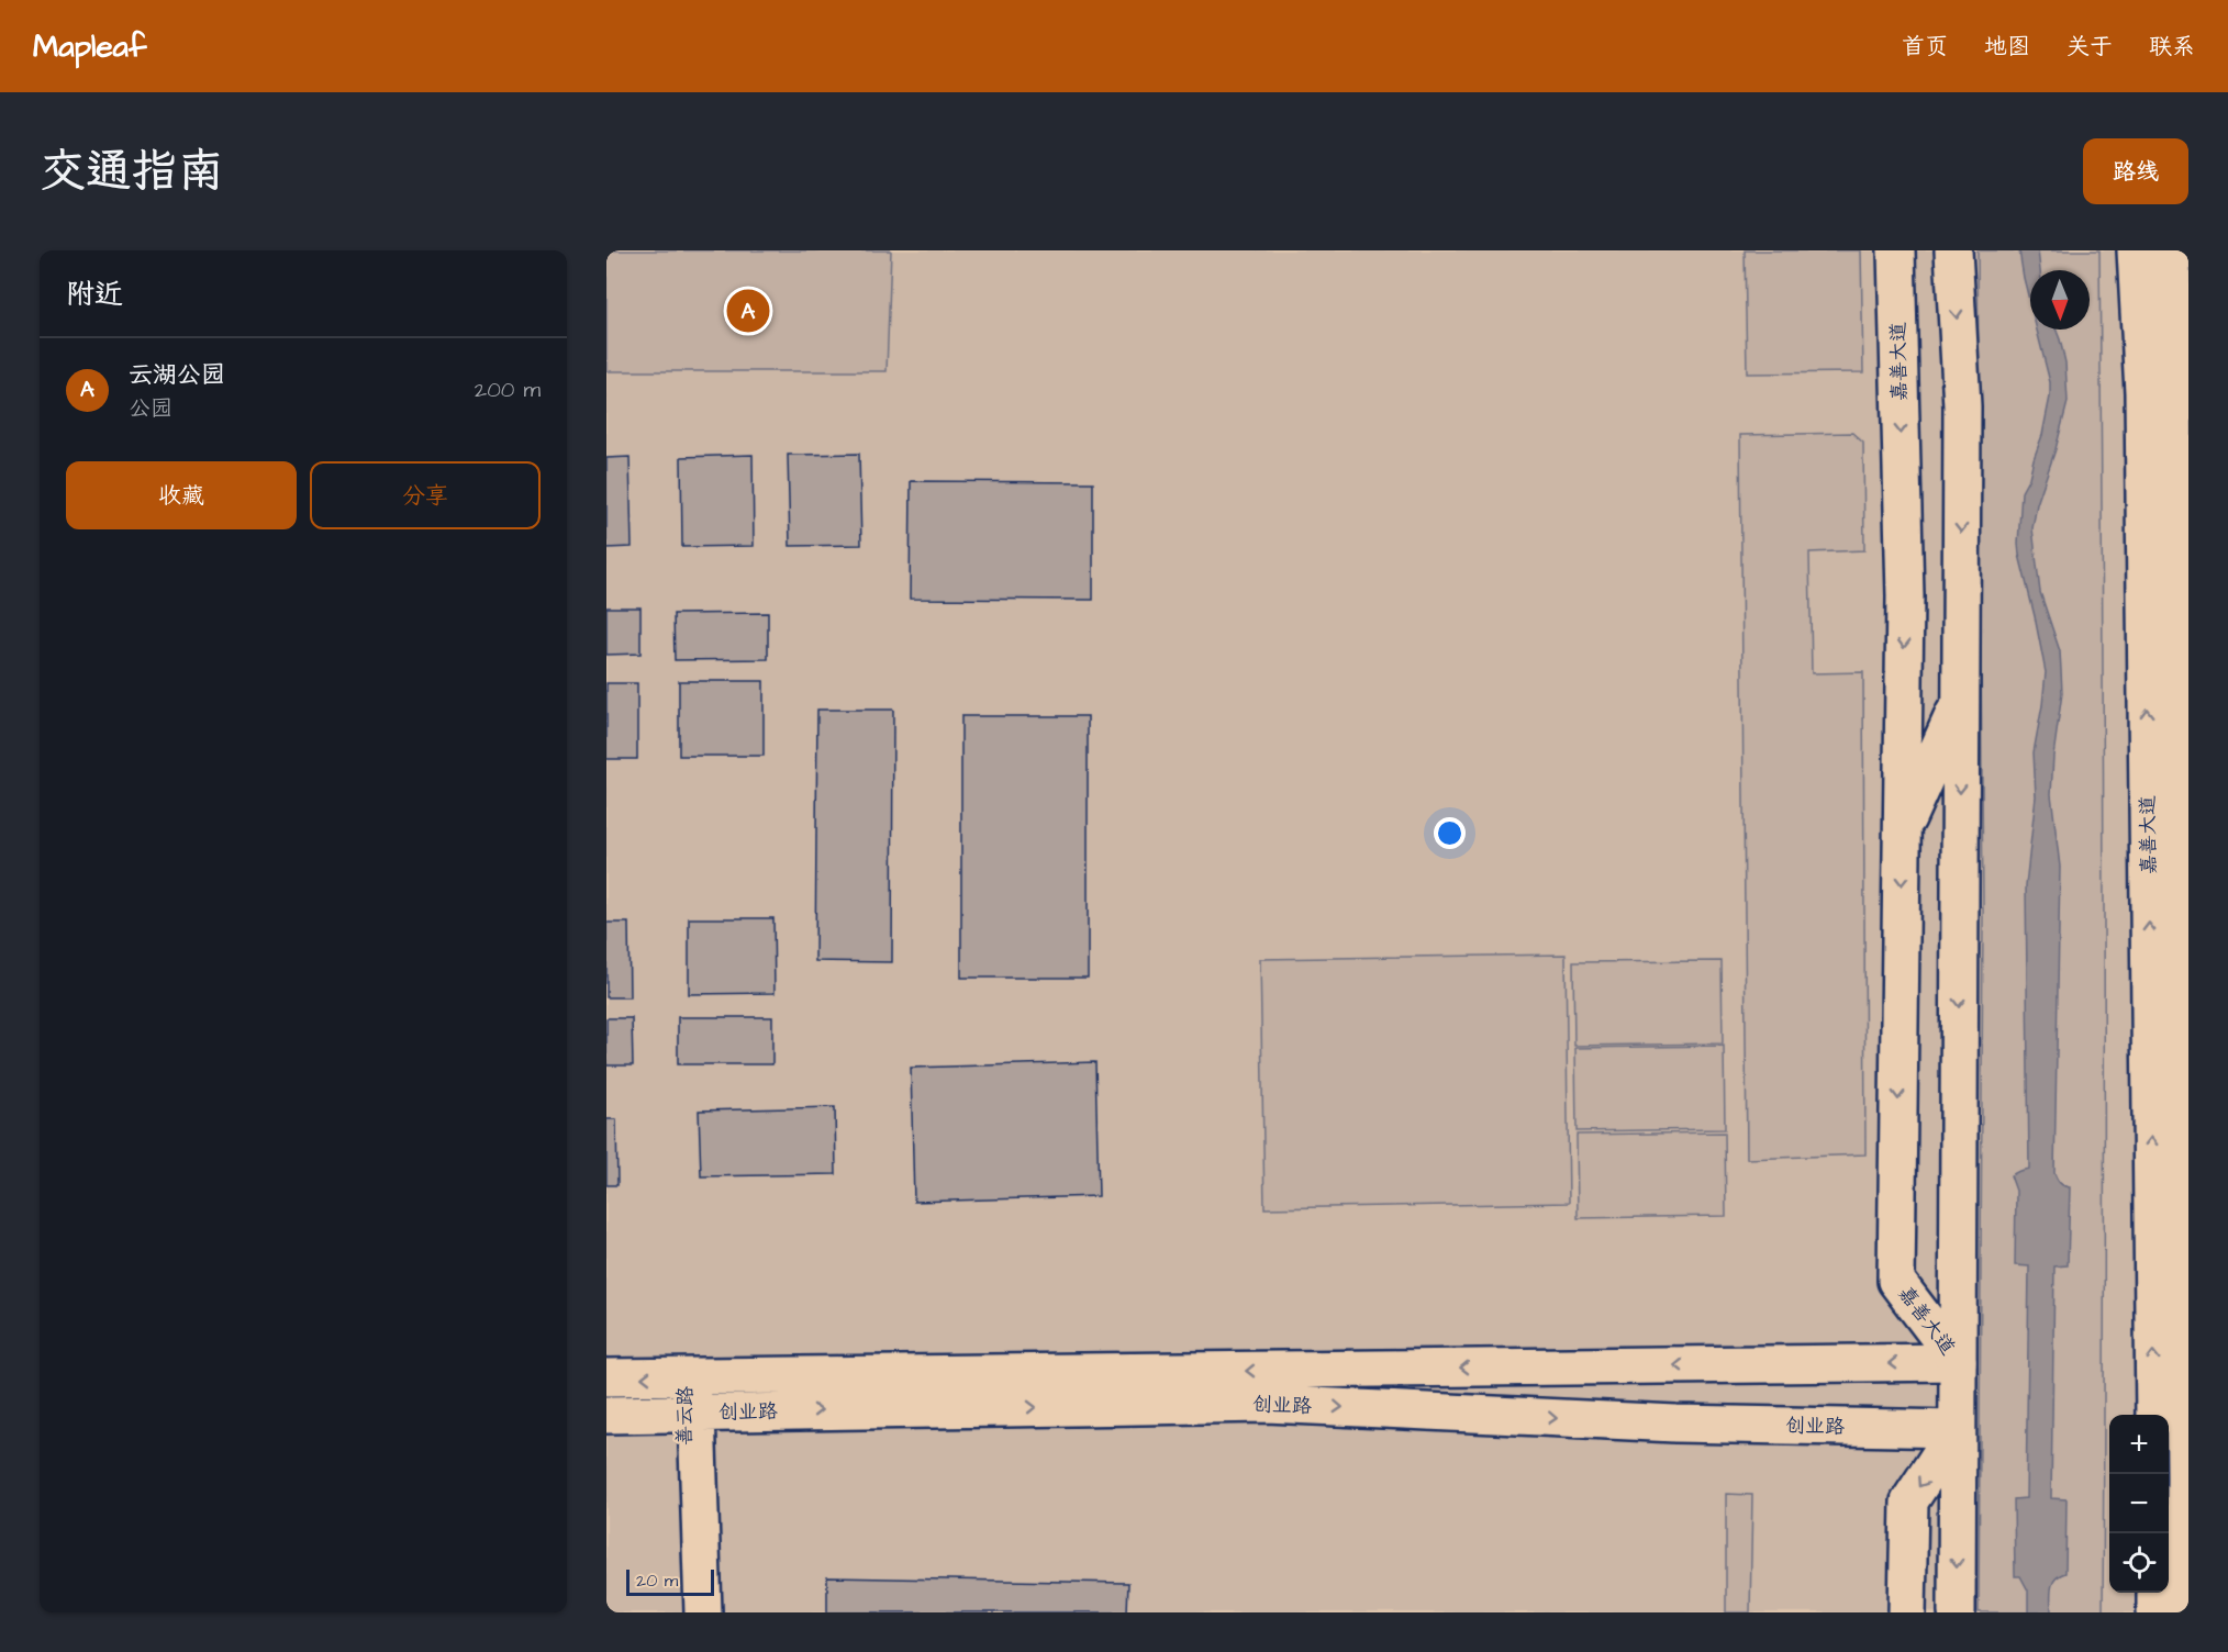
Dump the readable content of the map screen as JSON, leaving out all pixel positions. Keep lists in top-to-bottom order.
{
  "streets": {
    "main road": ["嘉善大道", "创业路", "善云路"]
  },
  "crossings": [
    ["嘉善大道", "创业路"],
    ["创业路", "善云路"]
  ],
  "scale_bar": "20 m",
  "north": "bottom",
  "page": {
    "header": "Mapleaf",
    "nav": [
      "首页",
      "地图",
      "关于",
      "联系"
    ],
    "title": "交通指南",
    "buttons": [
      "路线",
      ["收藏", "分享"]
    ],
    "heading": "附近",
    "pins": "A",
    "list": [
      {
        "mark": "A",
        "name": "云湖公园",
        "note": "公园",
        "value": "200 m"
      }
    ],
    "map_buttons": ["+", "−"],
    "scale": "20 m"
  }
}
